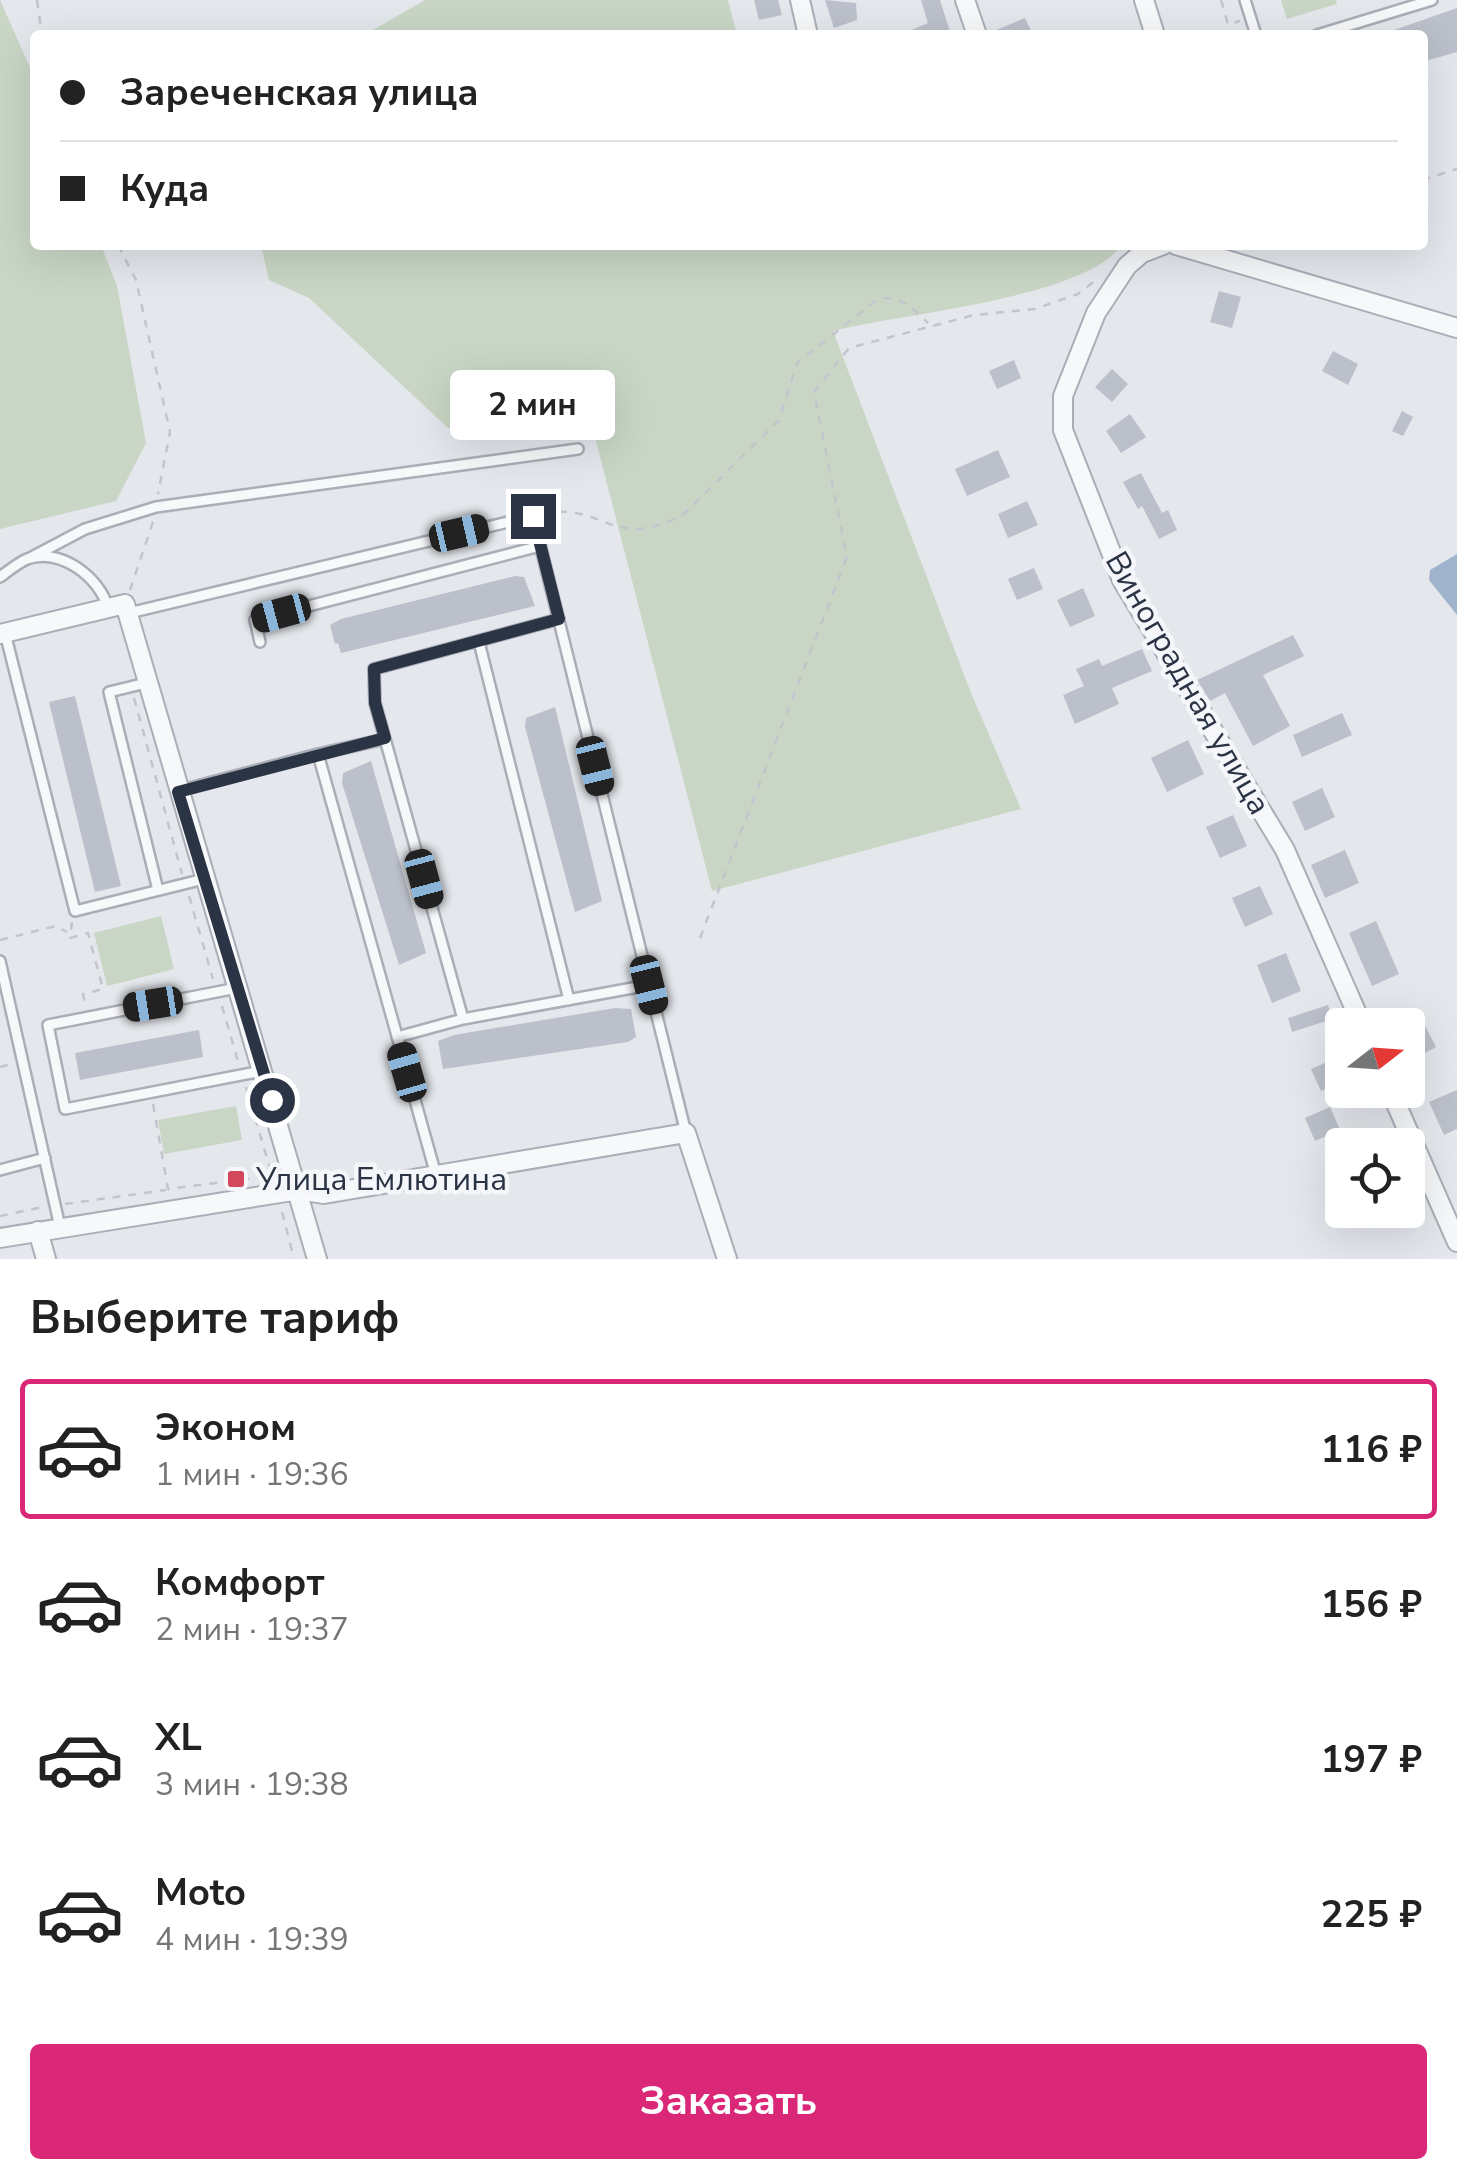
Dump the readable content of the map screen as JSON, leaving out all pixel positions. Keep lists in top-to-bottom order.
{
  "streets": {
    "street": ["Виноградная улица"]
  },
  "places": {
    "transit": ["Улица Емлютина"]
  },
  "north": "right",
  "page": {
    "banner": ["Зареченская улица", "Куда"],
    "bubble": "2 мин",
    "heading": "Выберите тариф",
    "list": [
      {
        "name": "Эконом",
        "note": "1 мин · 19:36",
        "value": "116 ₽"
      },
      {
        "name": "Комфорт",
        "note": "2 мин · 19:37",
        "value": "156 ₽"
      },
      {
        "name": "XL",
        "note": "3 мин · 19:38",
        "value": "197 ₽"
      },
      {
        "name": "Moto",
        "note": "4 мин · 19:39",
        "value": "225 ₽"
      }
    ],
    "buttons": "Заказать"
  }
}
